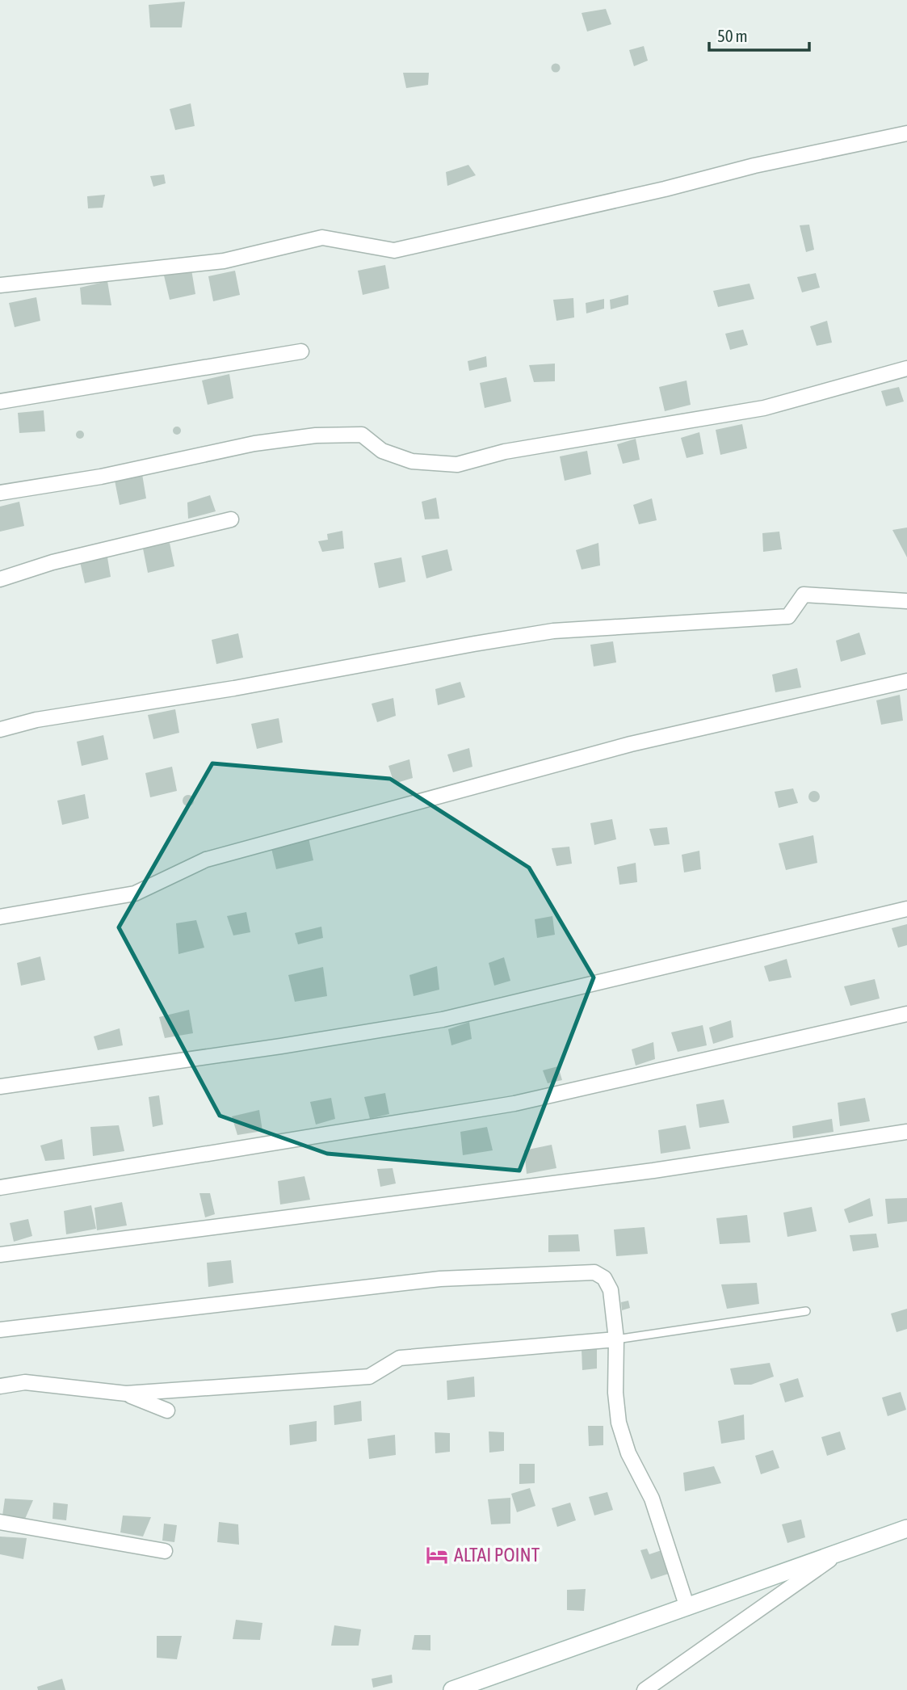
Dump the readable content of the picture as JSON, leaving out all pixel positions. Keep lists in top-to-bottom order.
{
  "places": {
    "hotel": ["ALTAI POINT"]
  },
  "scale_bar": "50 m"
}
